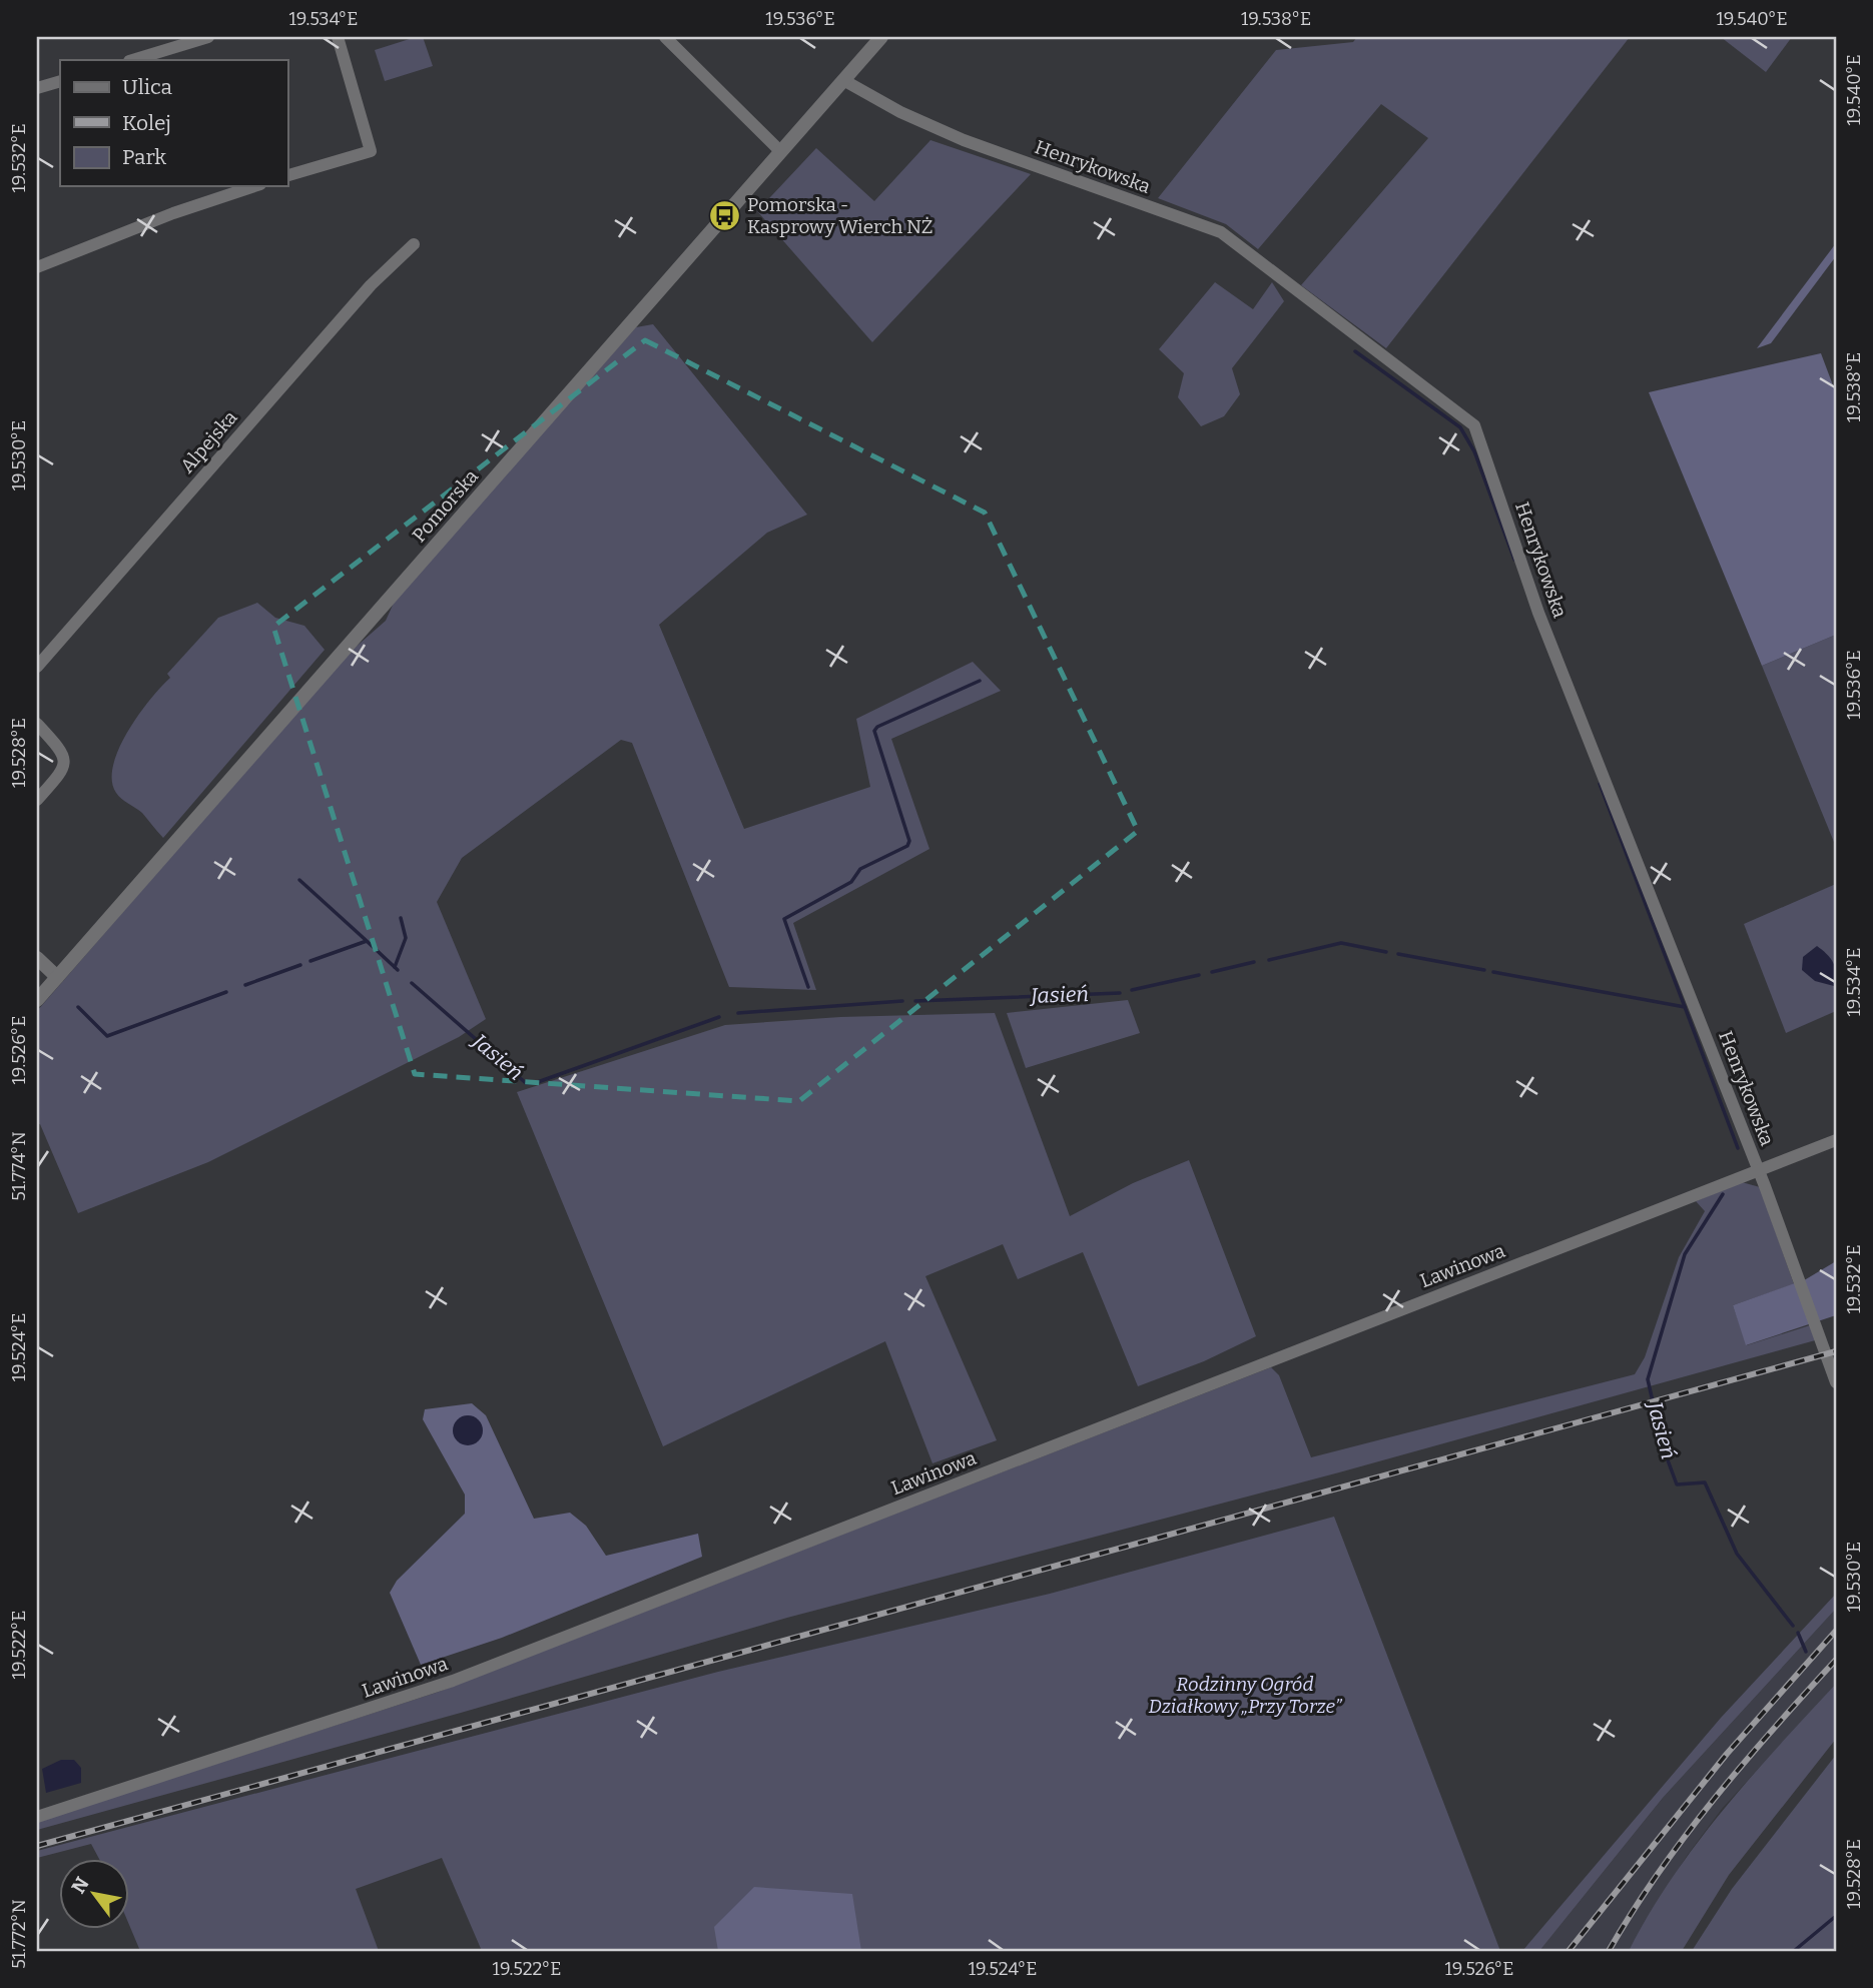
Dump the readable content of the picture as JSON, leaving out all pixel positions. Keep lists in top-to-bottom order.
{
  "streets": {
    "street": [
      "Henrykowska",
      "Alpejska",
      "Pomorska",
      "Lawinowa"
    ]
  },
  "crossings": [
    ["Henrykowska", "Pomorska"],
    ["Henrykowska", "Lawinowa"]
  ],
  "water": ["Jasień"],
  "parks": ["Rodzinny Ogród Działkowy „Przy Torze”"],
  "places": {
    "bus stop": ["Pomorska - Kasprowy Wierch NŻ"]
  },
  "legend": ["Ulica", "Kolej", "Park"],
  "north": "top left",
  "coordinates": [
    "19.534°E",
    "19.536°E",
    "19.538°E",
    "19.540°E",
    "19.532°E",
    "19.530°E",
    "19.528°E",
    "19.526°E",
    "51.774°N",
    "19.524°E",
    "19.522°E",
    "51.772°N"
  ]
}
